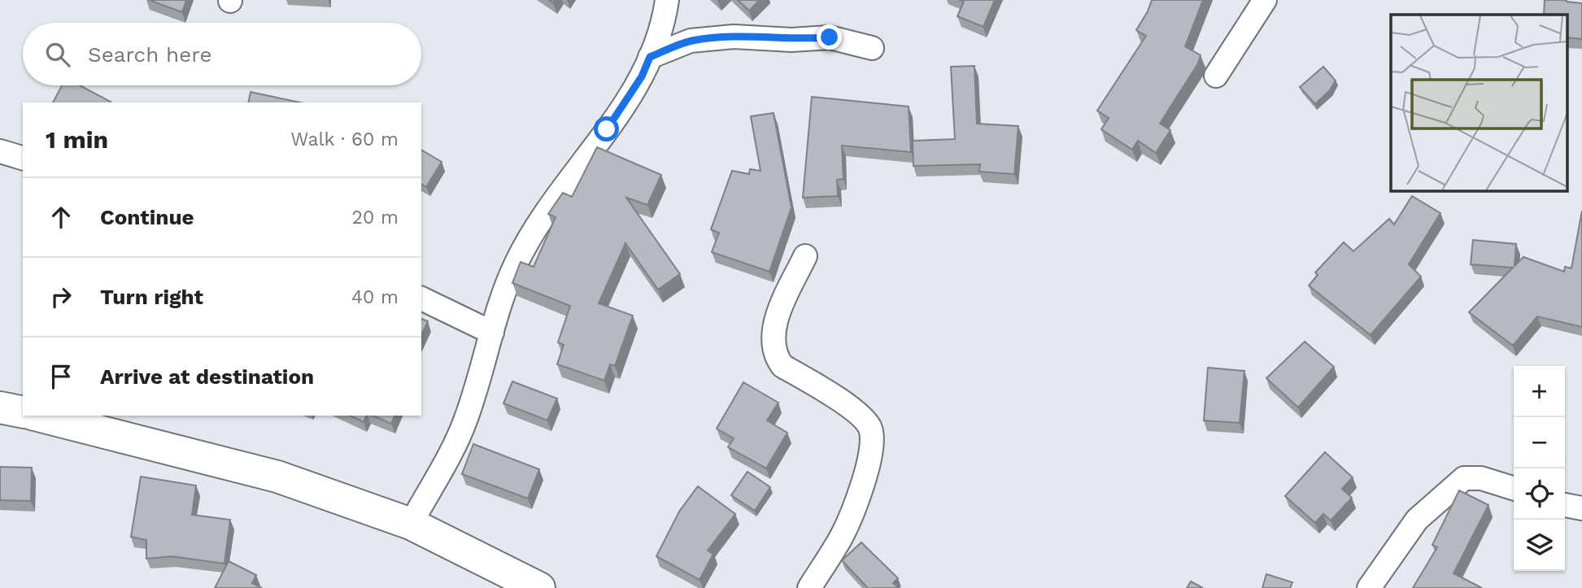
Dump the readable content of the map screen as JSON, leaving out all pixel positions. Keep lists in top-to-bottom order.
{
  "page": {
    "search": "Search here",
    "heading": ["1 min", "Walk · 60 m"],
    "list": [
      ["Continue", "20 m"],
      ["Turn right", "40 m"],
      "Arrive at destination"
    ],
    "map_buttons": ["+", "−"]
  }
}
